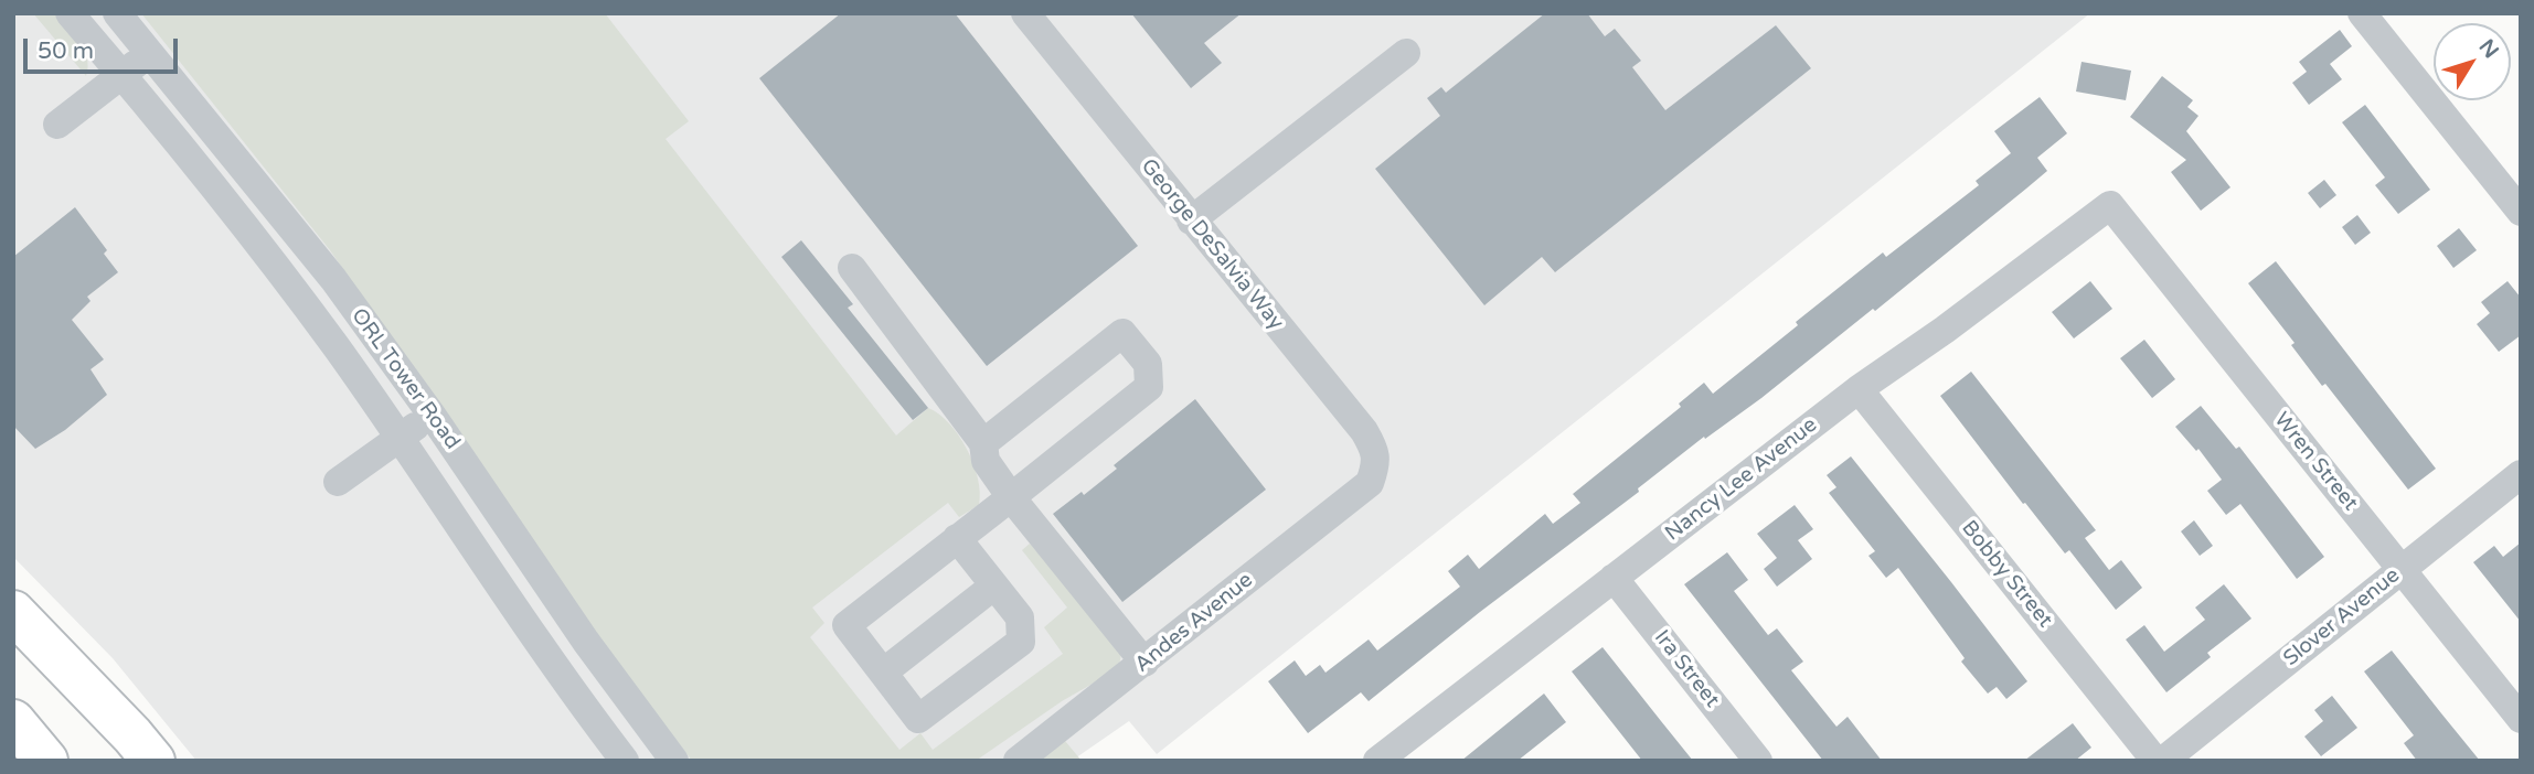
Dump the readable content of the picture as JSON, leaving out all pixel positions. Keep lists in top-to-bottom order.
{
  "streets": {
    "street": [
      "George DeSalvia Way",
      "ORL Tower Road",
      "Wren Street",
      "Nancy Lee Avenue",
      "Bobby Street",
      "Slover Avenue",
      "Andes Avenue",
      "Ira Street"
    ]
  },
  "crossings": [
    ["George DeSalvia Way", "Andes Avenue"],
    ["Wren Street", "Nancy Lee Avenue"],
    ["Wren Street", "Slover Avenue"],
    ["Nancy Lee Avenue", "Bobby Street"],
    ["Nancy Lee Avenue", "Ira Street"]
  ],
  "scale_bar": "50 m",
  "north": "top right"
}
